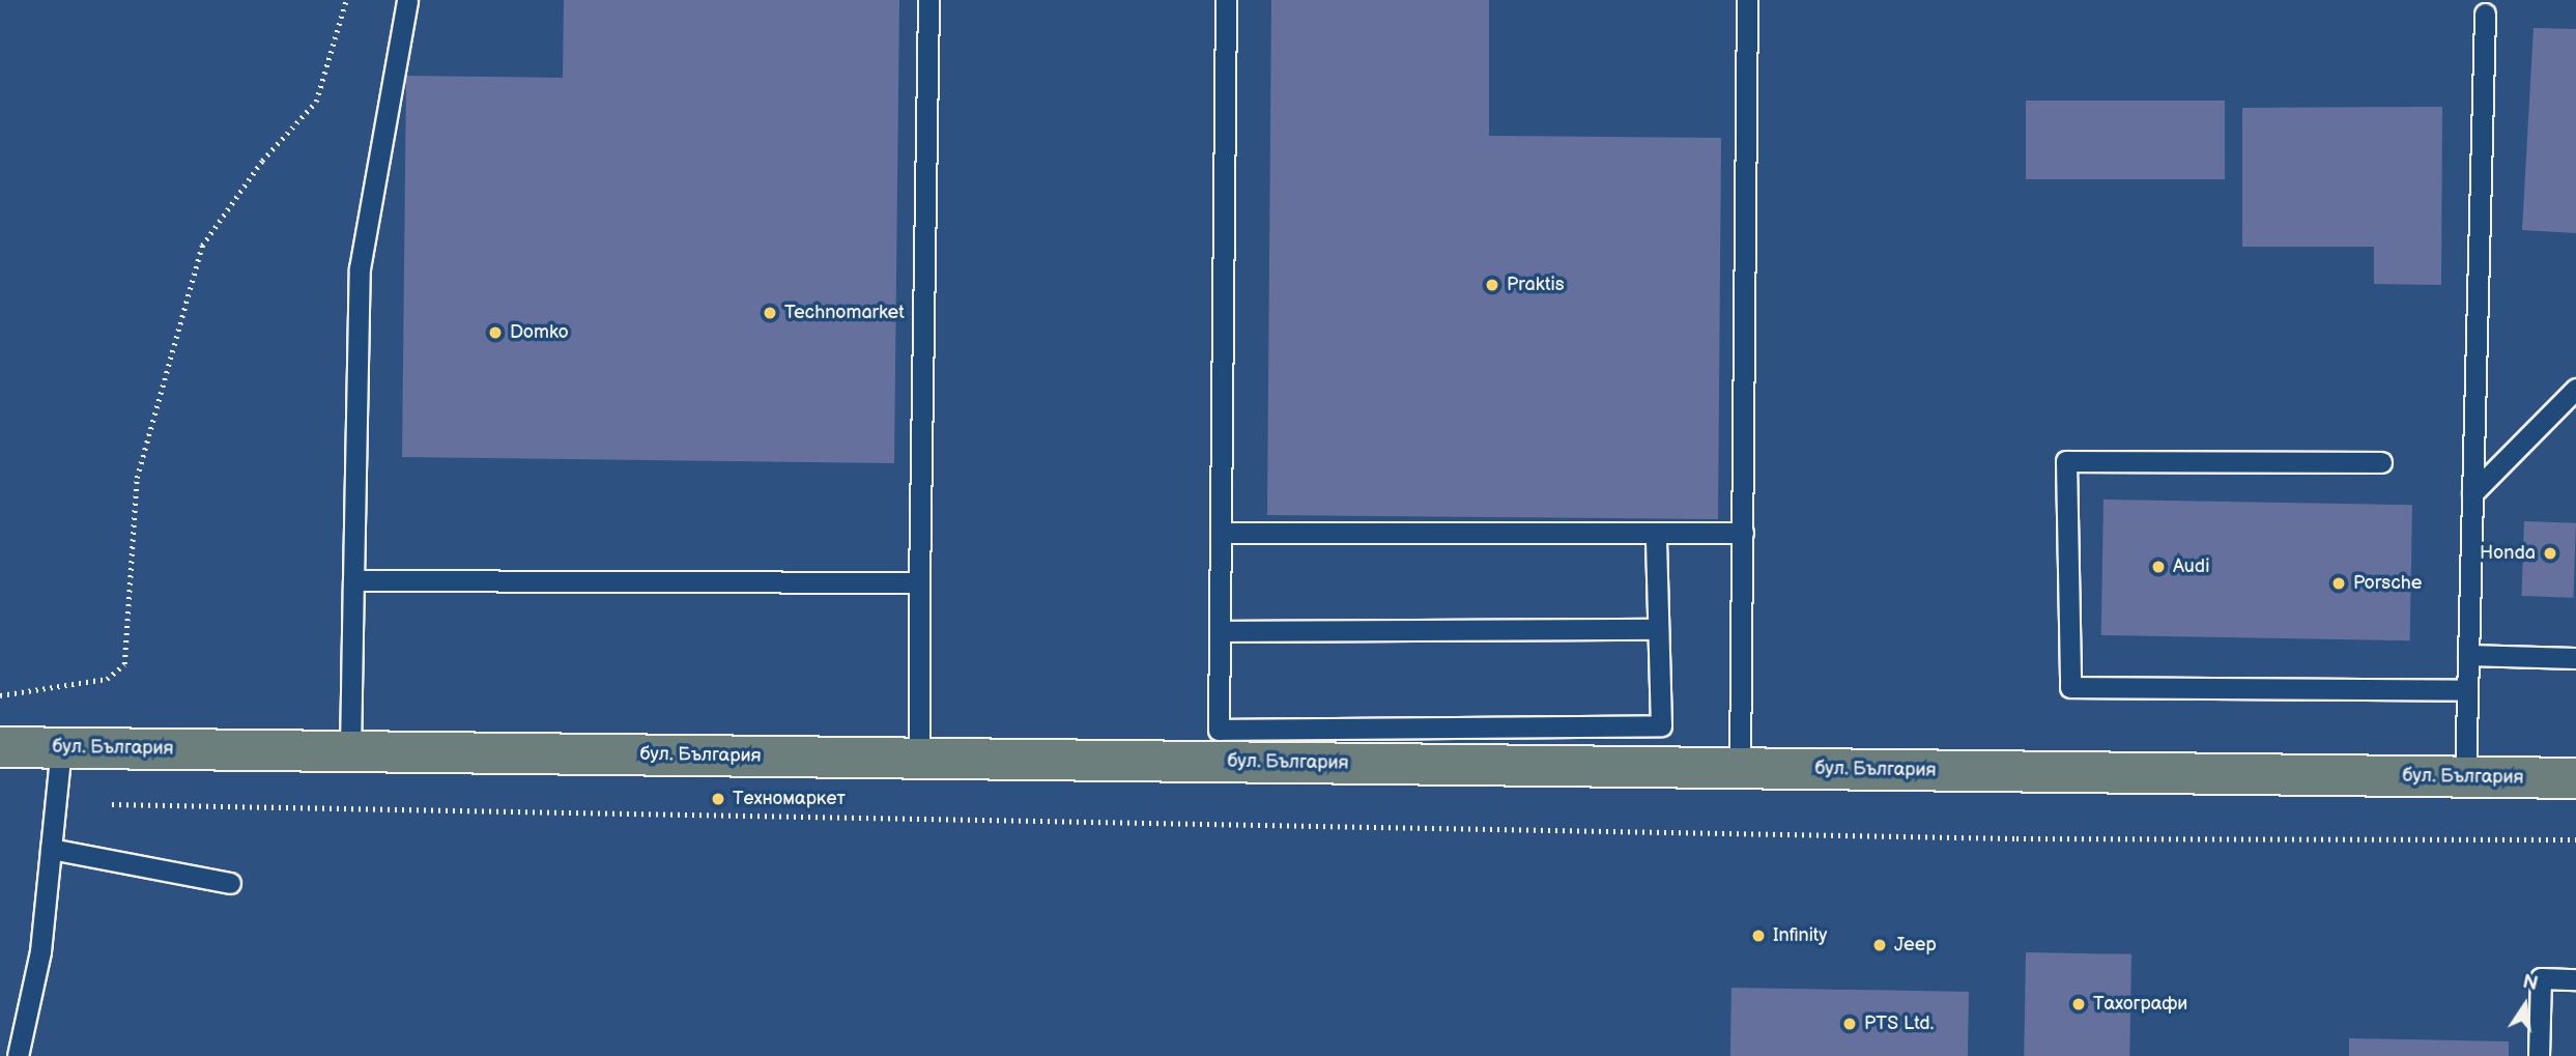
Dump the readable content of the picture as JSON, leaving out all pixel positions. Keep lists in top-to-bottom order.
{
  "streets": {
    "main road": ["бул. България"]
  },
  "places": [
    "Praktis",
    "Technomarket",
    "Domko",
    "Honda",
    "Audi",
    "Porsche",
    "Техномаркет",
    "Infinity",
    "Jeep",
    "Тахографи",
    "PTS Ltd."
  ],
  "north": "top"
}
